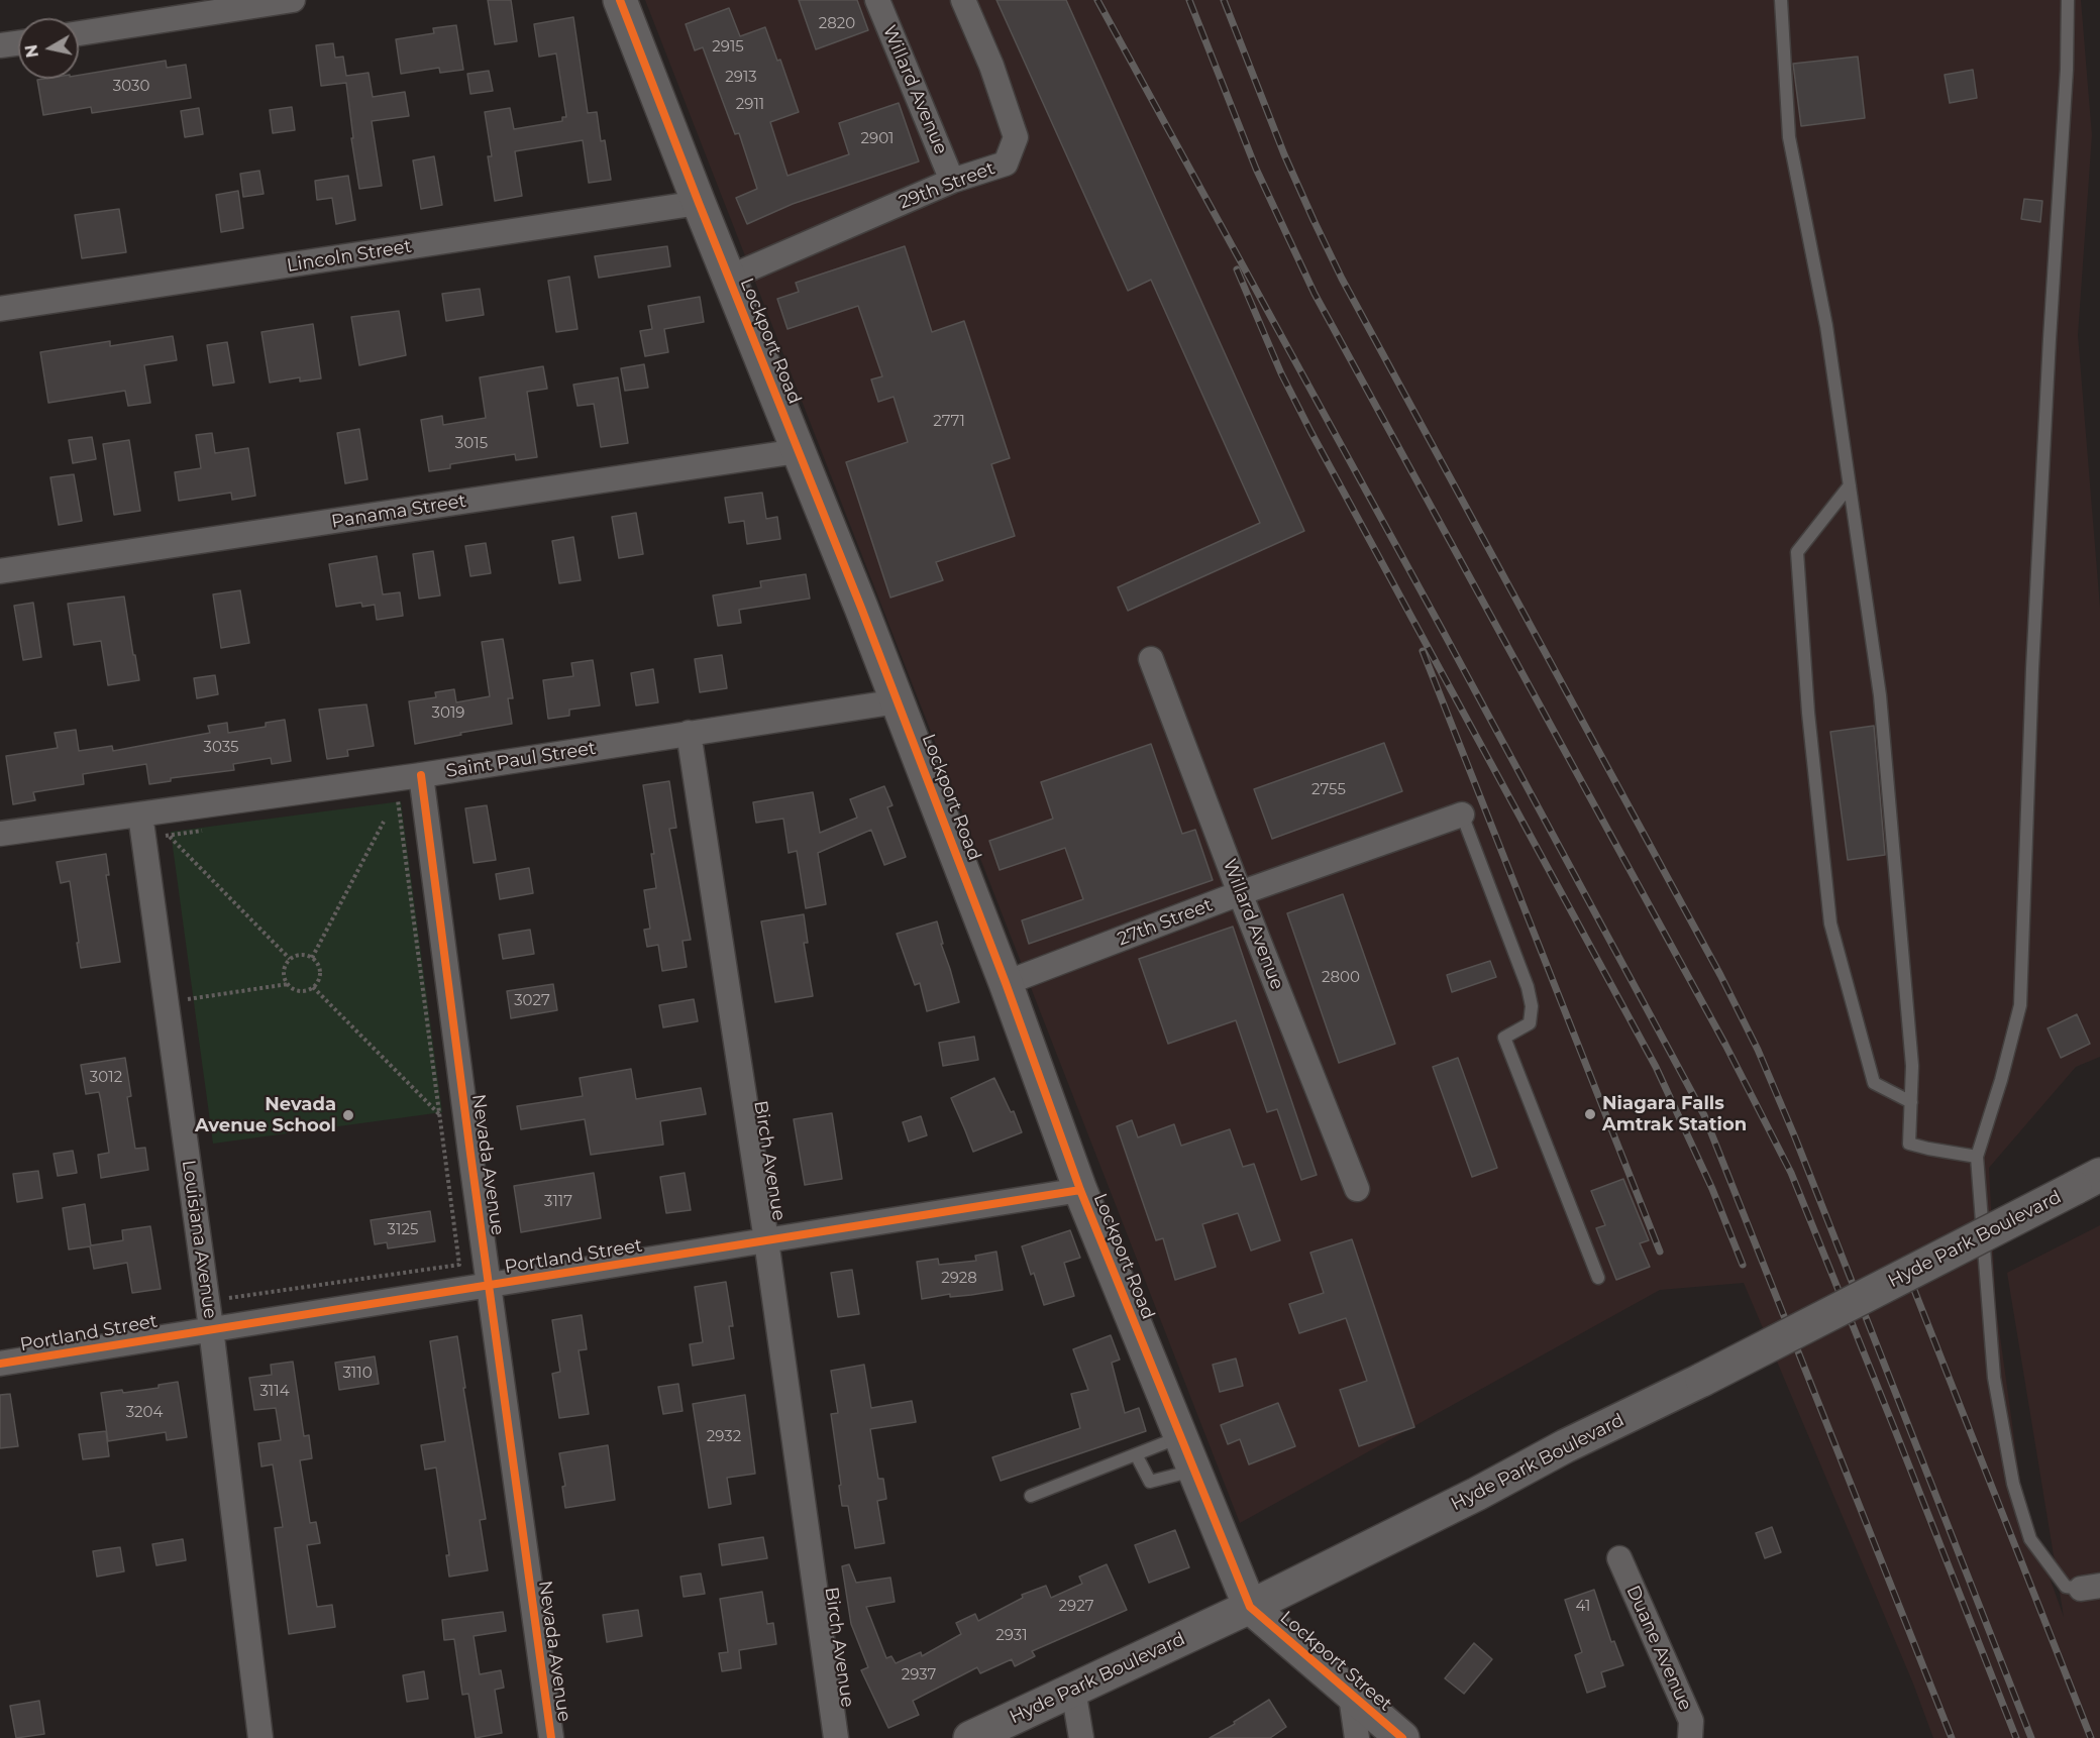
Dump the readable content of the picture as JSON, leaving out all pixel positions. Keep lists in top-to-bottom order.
{
  "streets": {
    "street": [
      "Willard Avenue",
      "29th Street",
      "Lincoln Street",
      "Lockport Road",
      "Panama Street",
      "Saint Paul Street",
      "27th Street",
      "Birch Avenue",
      "Nevada Avenue",
      "Louisiana Avenue",
      "Hyde Park Boulevard",
      "Portland Street",
      "Duane Avenue",
      "Lockport Street"
    ]
  },
  "crossings": [
    ["Willard Avenue", "29th Street"],
    ["Willard Avenue", "27th Street"],
    ["29th Street", "Lockport Road"],
    ["Lincoln Street", "Lockport Road"],
    ["Lockport Road", "Panama Street"],
    ["Lockport Road", "Saint Paul Street"],
    ["Lockport Road", "27th Street"],
    ["Lockport Road", "Hyde Park Boulevard"],
    ["Lockport Road", "Portland Street"],
    ["Lockport Road", "Lockport Street"],
    ["Saint Paul Street", "Birch Avenue"],
    ["Saint Paul Street", "Nevada Avenue"],
    ["Saint Paul Street", "Louisiana Avenue"],
    ["Birch Avenue", "Portland Street"],
    ["Nevada Avenue", "Portland Street"],
    ["Louisiana Avenue", "Portland Street"],
    ["Hyde Park Boulevard", "Lockport Street"]
  ],
  "places": ["Niagara Falls Amtrak Station", "Nevada Avenue School"],
  "house_numbers": [
    "2820",
    "2915",
    "2913",
    "3030",
    "2911",
    "2901",
    "2771",
    "3015",
    "3019",
    "3035",
    "2755",
    "2800",
    "3027",
    "3012",
    "3117",
    "3125",
    "2928",
    "3110",
    "3114",
    "3204",
    "2932",
    "2927",
    "41",
    "2931",
    "2937"
  ],
  "north": "left"
}
